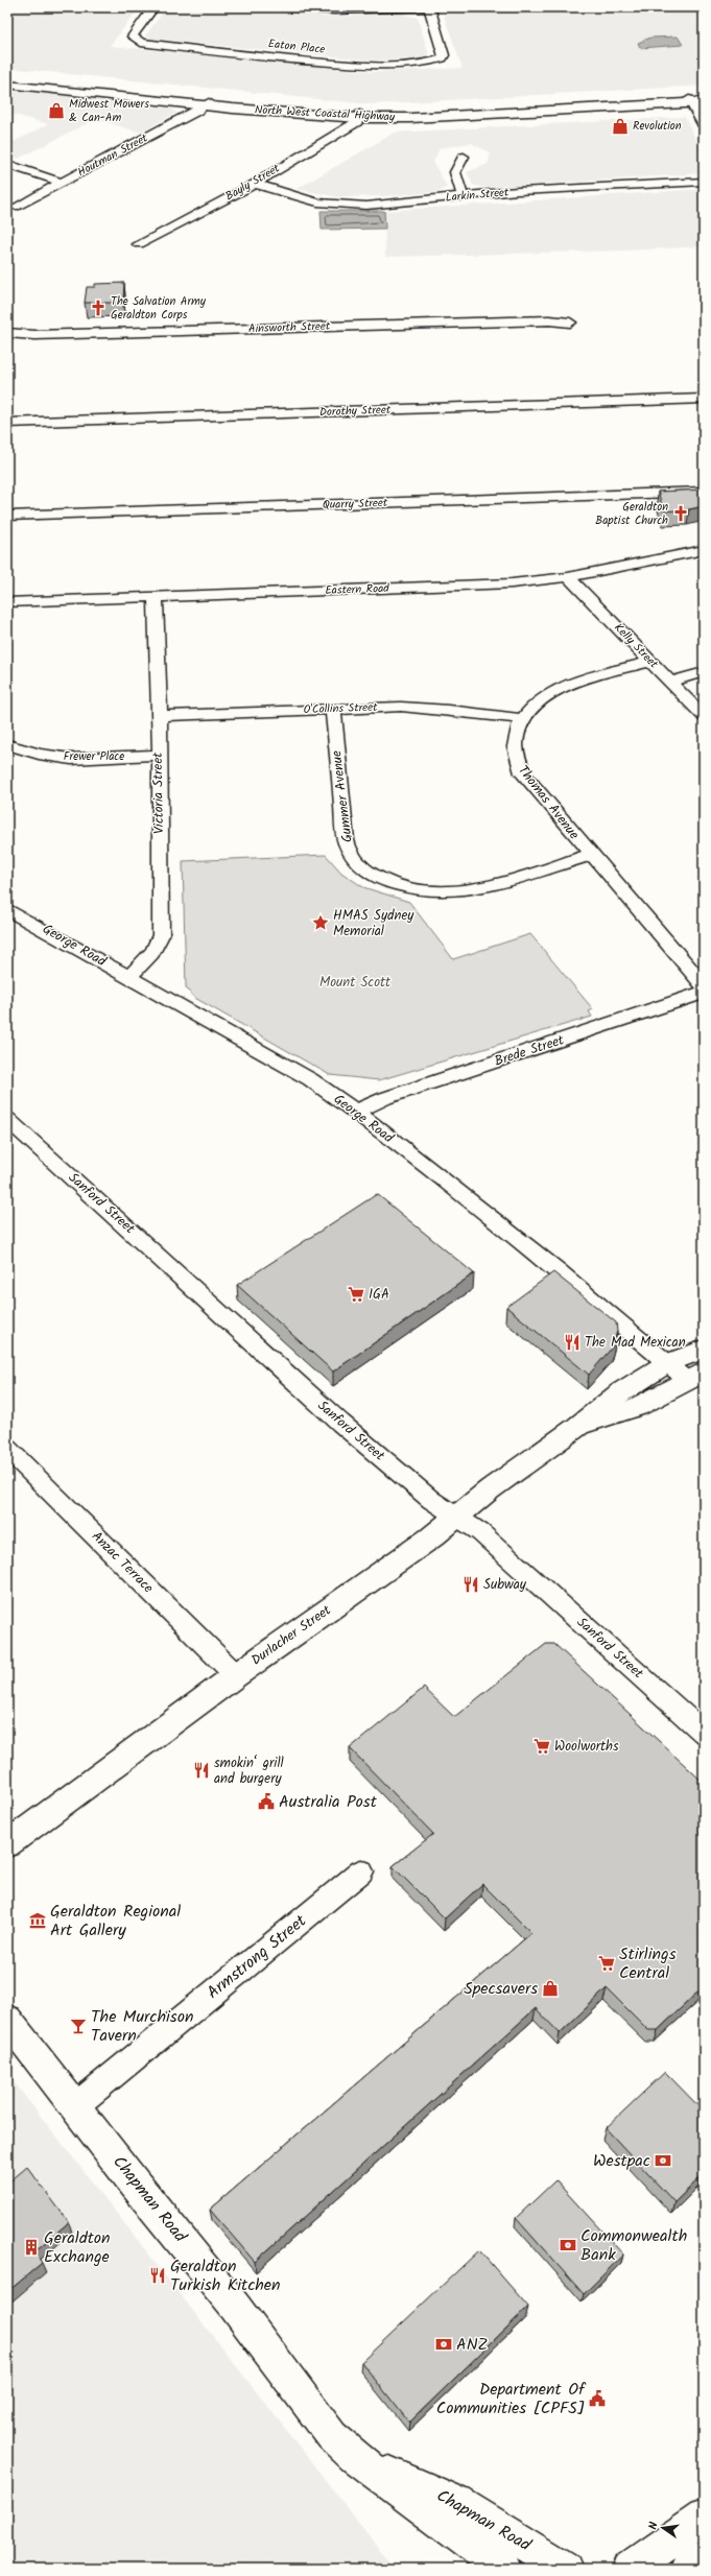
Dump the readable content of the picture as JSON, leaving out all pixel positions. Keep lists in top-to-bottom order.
{
  "streets": {
    "main road": ["North West Coastal Highway", "Durlacher Street", "Chapman Road"],
    "street": [
      "Eaton Place",
      "Houtman Street",
      "Bayly Street",
      "Larkin Street",
      "Ainsworth Street",
      "Dorothy Street",
      "Quarry Street",
      "Eastern Road",
      "Kelly Street",
      "O'Collins Street",
      "Frewer Place",
      "Victoria Street",
      "Gummer Avenue",
      "Thomas Avenue",
      "George Road",
      "Brede Street",
      "Sanford Street",
      "Anzac Terrace",
      "Armstrong Street"
    ]
  },
  "crossings": [
    ["North West Coastal Highway", "Houtman Street"],
    ["North West Coastal Highway", "Bayly Street"],
    ["Bayly Street", "Larkin Street"],
    ["Eastern Road", "Kelly Street"],
    ["Eastern Road", "Victoria Street"],
    ["Kelly Street", "Thomas Avenue"],
    ["O'Collins Street", "Victoria Street"],
    ["O'Collins Street", "Gummer Avenue"],
    ["O'Collins Street", "Thomas Avenue"],
    ["Frewer Place", "Victoria Street"],
    ["Victoria Street", "George Road"],
    ["Gummer Avenue", "Thomas Avenue"],
    ["George Road", "Brede Street"],
    ["George Road", "Durlacher Street"],
    ["Sanford Street", "Durlacher Street"],
    ["Anzac Terrace", "Durlacher Street"],
    ["Armstrong Street", "Chapman Road"]
  ],
  "parks": ["Mount Scott"],
  "places": {
    "shop": ["Midwest Mowers & Can-Am", "Revolution", "Specsavers"],
    "church": ["The Salvation Army Geraldton Corps", "Geraldton Baptist Church"],
    "place": ["HMAS Sydney Memorial"],
    "supermarket": ["IGA", "Woolworths", "Stirlings Central"],
    "restaurant": [
      "The Mad Mexican",
      "Subway",
      "smokin‘ grill and burgery",
      "Geraldton Turkish Kitchen"
    ],
    "public building": ["Australia Post", "Department Of Communities [CPFS]"],
    "museum": ["Geraldton Regional Art Gallery"],
    "bar": ["The Murchison Tavern"],
    "bank": ["Westpac", "Commonwealth Bank", "ANZ"],
    "building": ["Geraldton Exchange"]
  },
  "north": "left"
}
